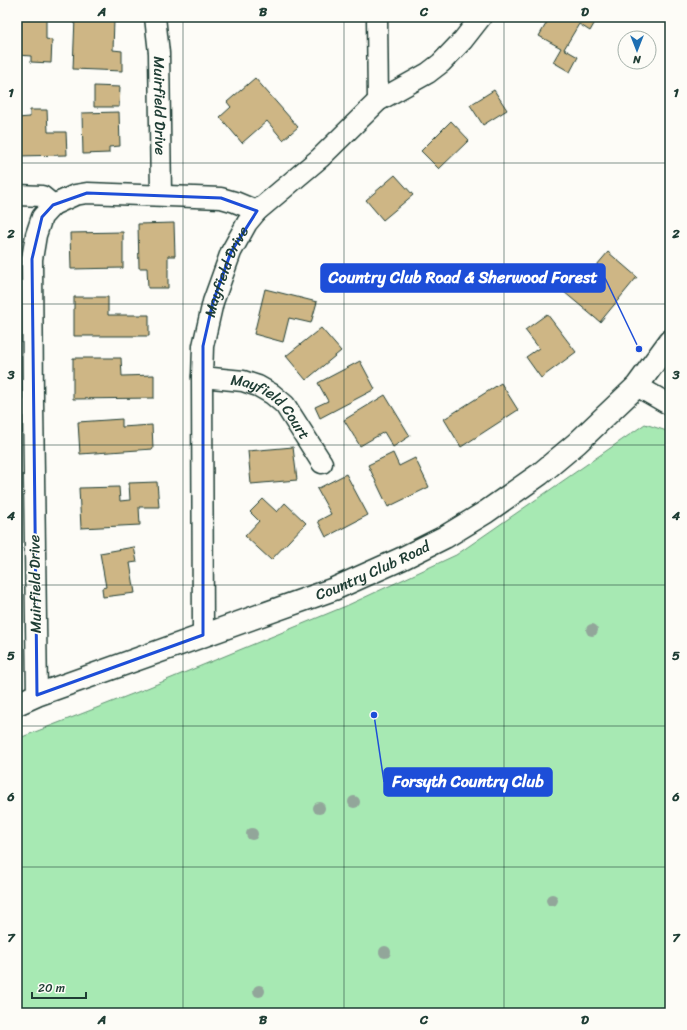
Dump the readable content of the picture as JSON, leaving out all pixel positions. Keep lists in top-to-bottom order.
{
  "streets": {
    "main road": ["Country Club Road"],
    "street": ["Muirfield Drive", "Mayfield Drive", "Mayfield Court"]
  },
  "crossings": [
    ["Muirfield Drive", "Mayfield Drive"],
    ["Muirfield Drive", "Country Club Road"],
    ["Mayfield Drive", "Mayfield Court"],
    ["Mayfield Drive", "Country Club Road"]
  ],
  "places": ["Country Club Road & Sherwood Forest", "Forsyth Country Club"],
  "scale_bar": "20 m",
  "north": "bottom",
  "grid": {
    "columns": [
      "A",
      "B",
      "C",
      "D"
    ],
    "rows": [
      "1",
      "2",
      "3",
      "4",
      "5",
      "6",
      "7"
    ]
  }
}
